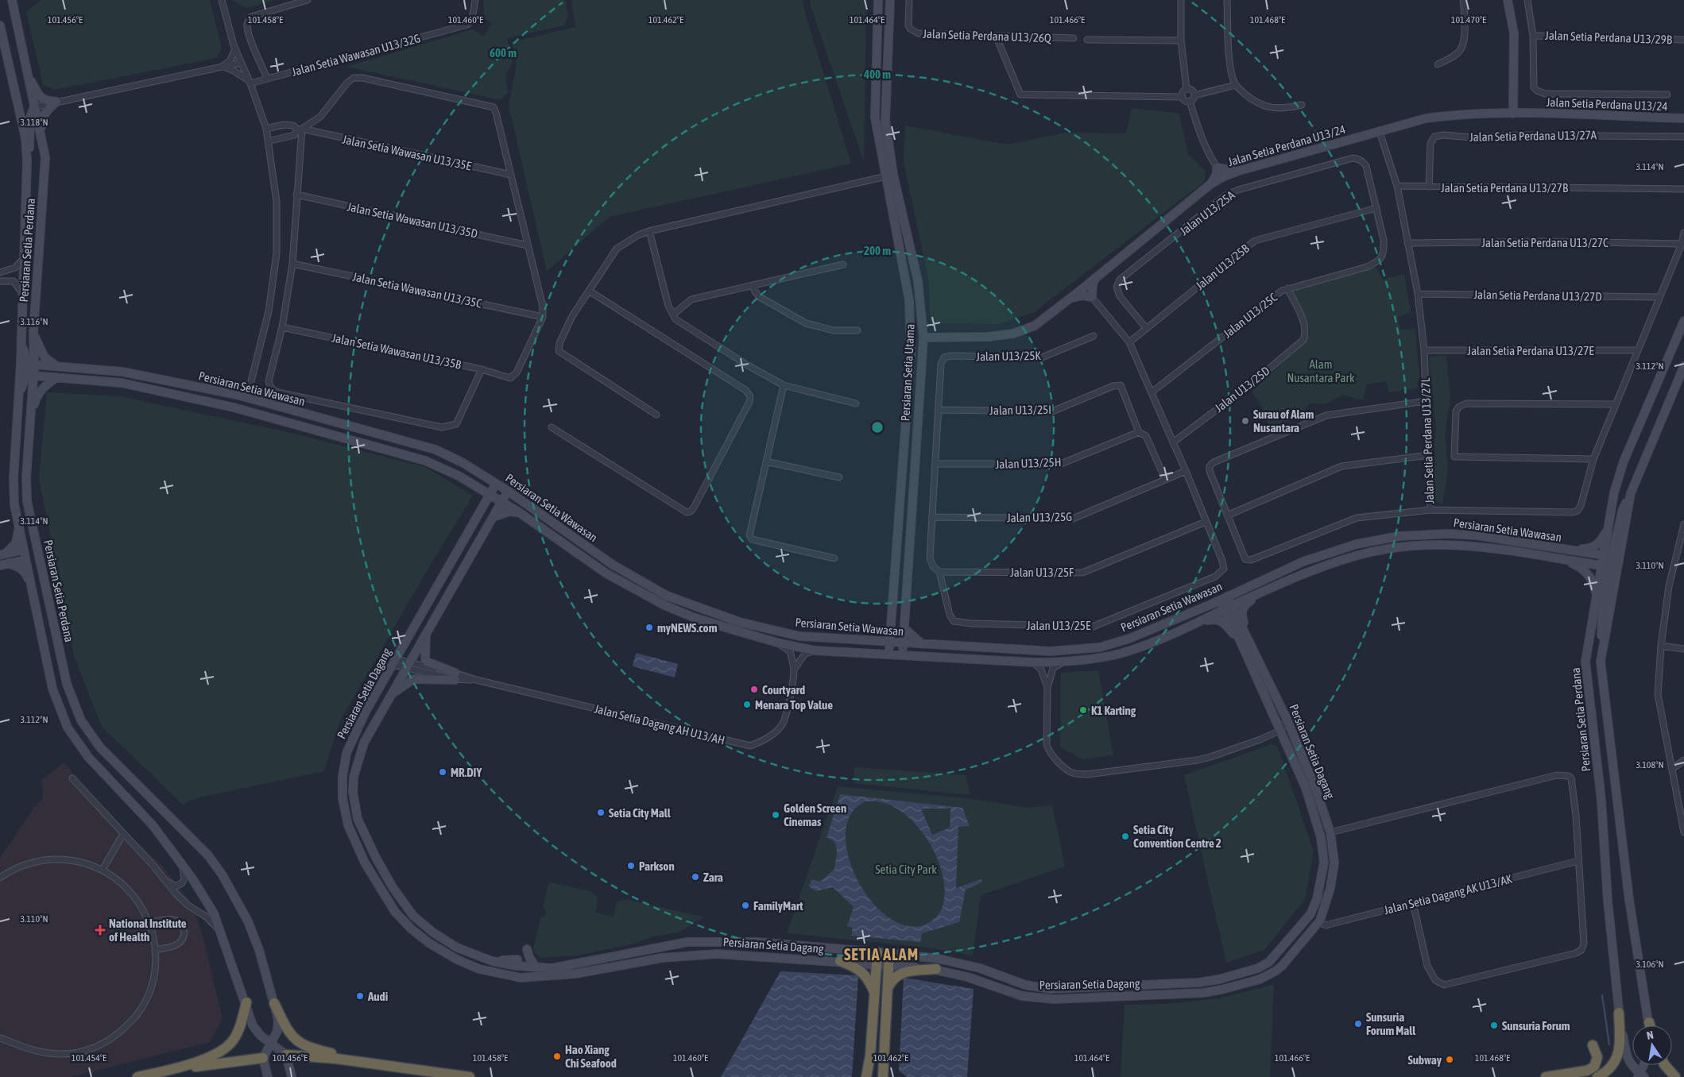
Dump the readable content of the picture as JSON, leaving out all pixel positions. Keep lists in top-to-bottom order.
{
  "streets": {
    "street": [
      "Jalan Setia Perdana U13/26Q",
      "Jalan Setia Perdana U13/29B",
      "Jalan Setia Wawasan U13/32G",
      "Jalan Setia Perdana U13/24",
      "Jalan Setia Perdana U13/27A",
      "Jalan Setia Wawasan U13/35E",
      "Jalan Setia Perdana U13/27B",
      "Jalan U13/25A",
      "Jalan Setia Wawasan U13/35D",
      "Jalan Setia Perdana U13/27C",
      "Persiaran Setia Perdana",
      "Jalan U13/25B",
      "Jalan Setia Wawasan U13/35C",
      "Jalan Setia Perdana U13/27D",
      "Jalan U13/25C",
      "Jalan Setia Perdana U13/27E",
      "Jalan Setia Wawasan U13/35B",
      "Jalan U13/25K",
      "Persiaran Setia Utama",
      "Persiaran Setia Wawasan",
      "Jalan U13/25D",
      "Jalan U13/25I",
      "Jalan Setia Perdana U13/27L",
      "Jalan U13/25H",
      "Jalan U13/25G",
      "Jalan U13/25F",
      "Jalan U13/25E",
      "Persiaran Setia Dagang",
      "Jalan Setia Dagang AH U13/AH",
      "Jalan Setia Dagang AK U13/AK"
    ]
  },
  "crossings": [
    ["Jalan Setia Perdana U13/24", "Persiaran Setia Utama"],
    ["Jalan Setia Perdana U13/24", "Jalan Setia Perdana U13/27L"],
    ["Jalan Setia Perdana U13/27A", "Jalan Setia Perdana U13/27B"],
    ["Jalan Setia Perdana U13/27B", "Jalan Setia Perdana U13/27L"],
    ["Jalan U13/25A", "Jalan U13/25B"],
    ["Jalan U13/25A", "Jalan U13/25C"],
    ["Jalan Setia Perdana U13/27C", "Jalan Setia Perdana U13/27L"],
    ["Persiaran Setia Perdana", "Persiaran Setia Wawasan"],
    ["Jalan U13/25B", "Jalan U13/25C"],
    ["Jalan Setia Wawasan U13/35C", "Jalan Setia Wawasan U13/35B"],
    ["Jalan Setia Perdana U13/27D", "Jalan Setia Perdana U13/27L"],
    ["Jalan U13/25C", "Jalan U13/25D"],
    ["Jalan Setia Perdana U13/27E", "Jalan Setia Perdana U13/27L"],
    ["Jalan U13/25K", "Jalan U13/25I"],
    ["Persiaran Setia Utama", "Persiaran Setia Wawasan"],
    ["Persiaran Setia Wawasan", "Persiaran Setia Dagang"],
    ["Persiaran Setia Wawasan", "Jalan Setia Dagang AH U13/AH"],
    ["Jalan U13/25I", "Jalan U13/25H"],
    ["Jalan U13/25F", "Jalan U13/25E"],
    ["Persiaran Setia Dagang", "Jalan Setia Dagang AH U13/AH"],
    ["Persiaran Setia Dagang", "Jalan Setia Dagang AK U13/AK"]
  ],
  "districts": ["SETIA ALAM"],
  "parks": ["Alam Nusantara Park", "Setia City Park"],
  "places": {
    "other": [
      "Surau of Alam Nusantara",
      "myNEWS.com",
      "Courtyard",
      "Menara Top Value",
      "K1 Karting",
      "MR.DIY",
      "Setia City Mall",
      "Golden Screen Cinemas",
      "Setia City Convention Centre 2",
      "Parkson",
      "Zara",
      "FamilyMart",
      "Audi",
      "Sunsuria Forum Mall",
      "Sunsuria Forum",
      "Hao Xiang Chi Seafood",
      "Subway"
    ],
    "health": ["National Institute of Health"]
  },
  "north": "top",
  "coordinates": [
    "101.456°E",
    "101.458°E",
    "101.460°E",
    "101.462°E",
    "101.464°E",
    "101.466°E",
    "101.468°E",
    "101.470°E",
    "3.118°N",
    "3.114°N",
    "3.116°N",
    "3.112°N",
    "3.110°N",
    "3.108°N",
    "3.106°N",
    "101.454°E"
  ],
  "rings": ["600 m", "400 m", "200 m"]
}
